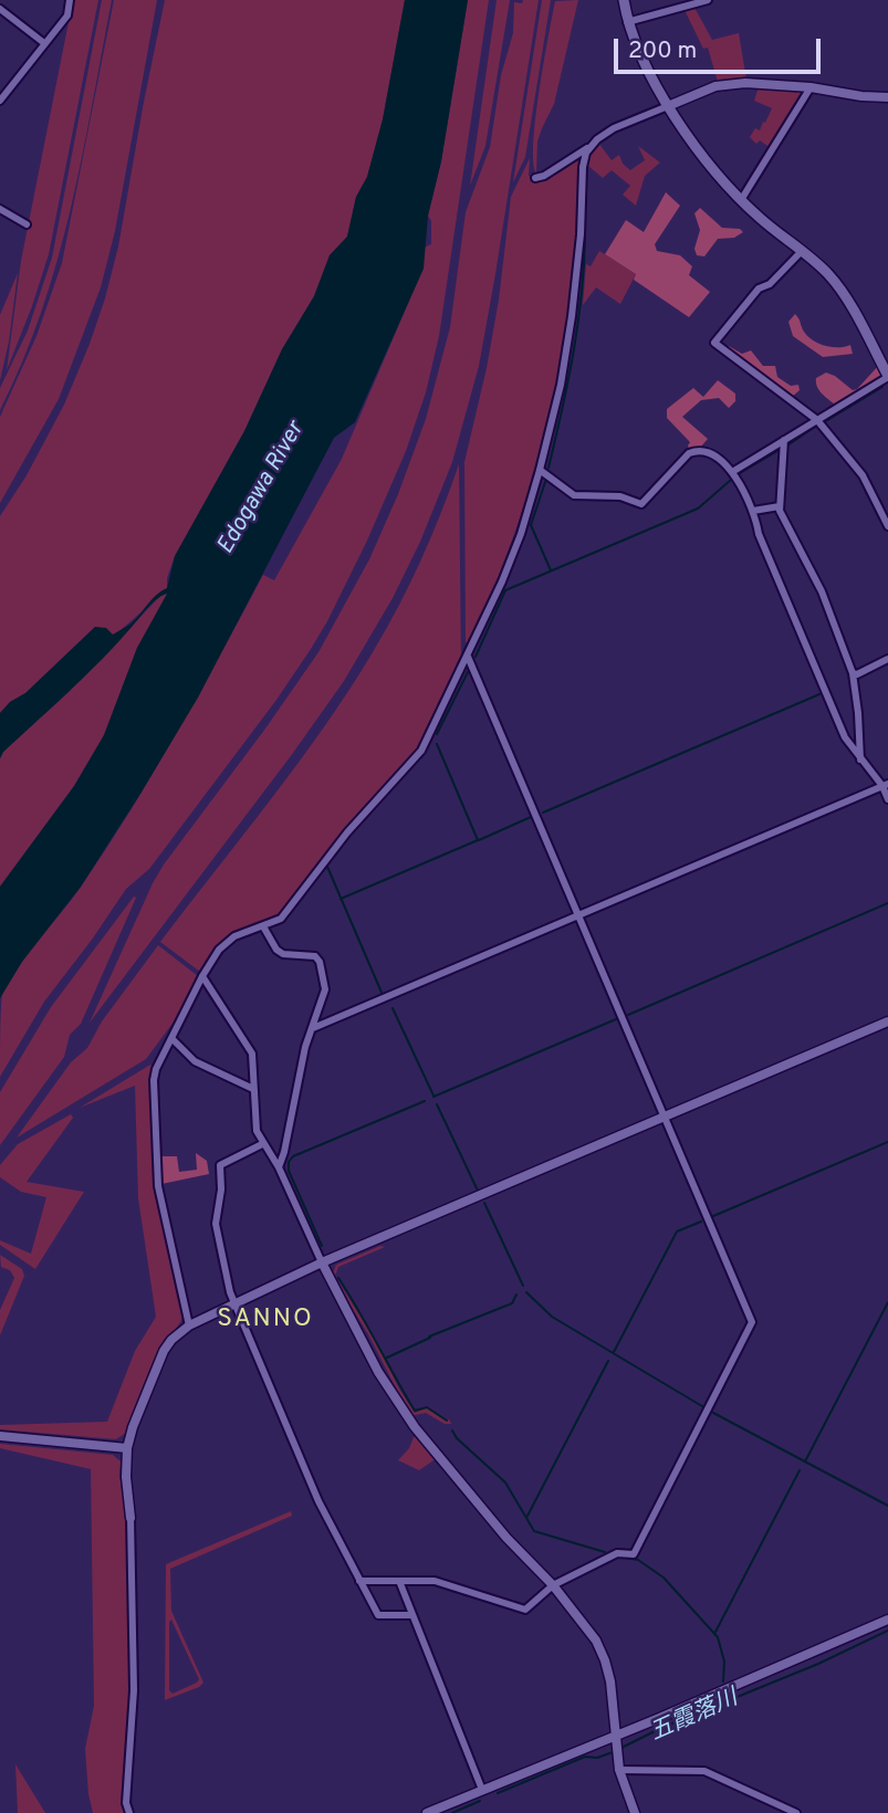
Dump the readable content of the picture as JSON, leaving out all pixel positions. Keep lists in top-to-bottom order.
{
  "districts": ["SANNO"],
  "water": ["Edogawa River", "五霞落川"],
  "scale_bar": "200 m"
}
